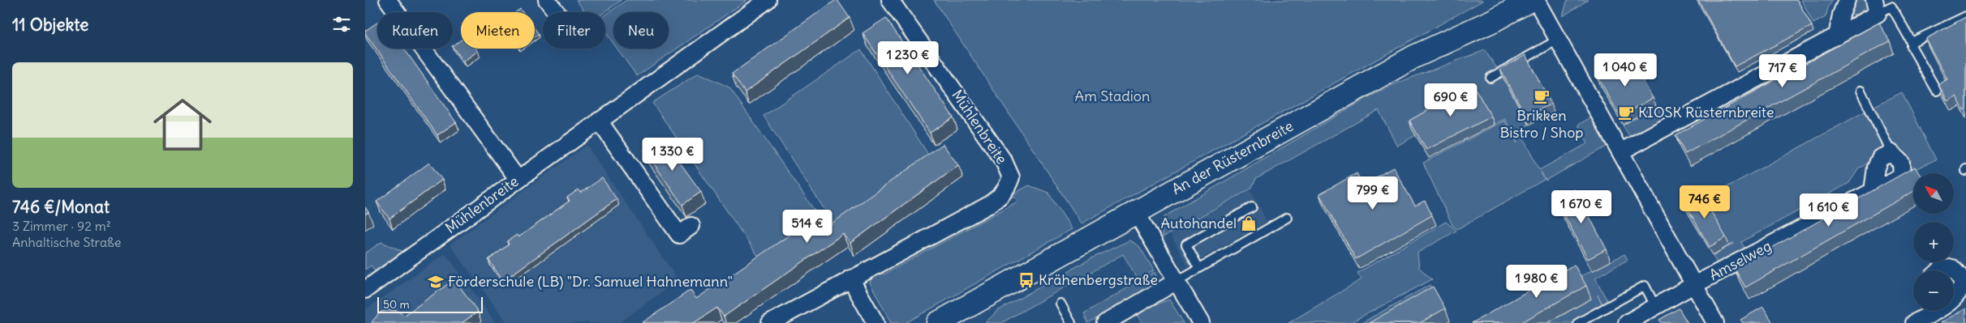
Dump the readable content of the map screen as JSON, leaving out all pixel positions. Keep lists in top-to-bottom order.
{
  "streets": {
    "main road": ["An der Rüsternbreite"],
    "street": ["Mühlenbreite", "Amselweg"]
  },
  "parks": ["Am Stadion"],
  "places": {
    "cafe": ["Brikken Bistro / Shop", "KIOSK Rüsternbreite"],
    "shop": ["Autohandel"],
    "bus stop": ["Krähenbergstraße"],
    "school or university": ["Förderschule (LB) \"Dr. Samuel Hahnemann\""]
  },
  "scale_bar": "50 m",
  "north": "top left",
  "page": {
    "heading": "11 Objekte",
    "chip": [
      "Kaufen",
      "Mieten",
      "Filter",
      "Neu"
    ],
    "price": [
      "1 230 €",
      "1 040 €",
      "717 €",
      "690 €",
      "1 330 €",
      "799 €",
      "746 €",
      "1 670 €",
      "1 610 €",
      "514 €",
      "1 980 €"
    ],
    "list": [
      {
        "name": "746 €/Monat",
        "note": "3 Zimmer · 92 m² · Anhaltische Straße"
      }
    ],
    "map_buttons": ["+", "−"],
    "scale": "50 m"
  }
}
